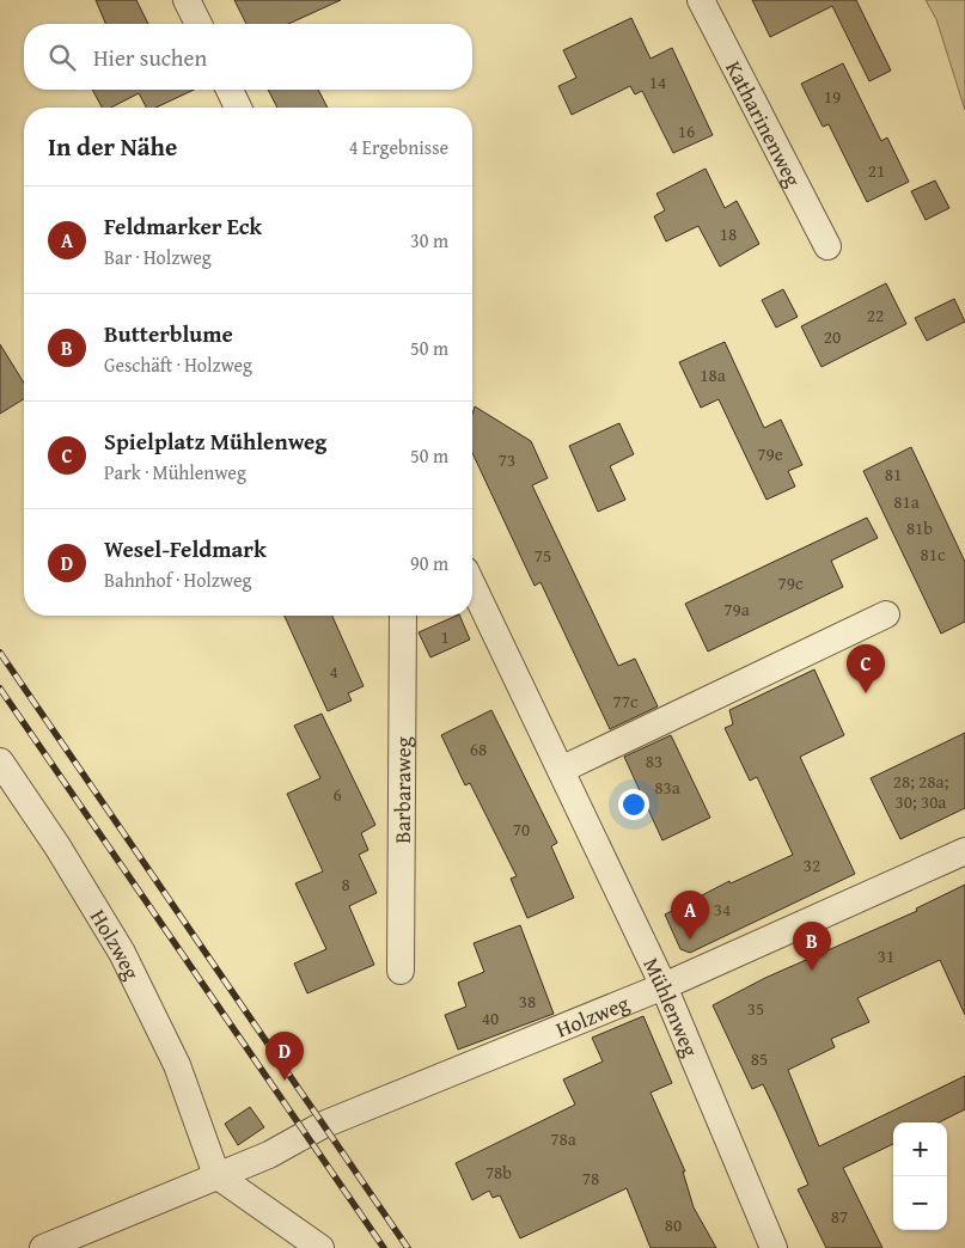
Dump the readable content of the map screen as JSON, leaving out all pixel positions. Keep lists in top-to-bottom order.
{
  "streets": {
    "street": [
      "Katharinenweg",
      "Barbaraweg",
      "Holzweg",
      "Mühlenweg"
    ]
  },
  "crossings": [
    ["Holzweg", "Mühlenweg"]
  ],
  "house_numbers": [
    "14",
    "19",
    "16",
    "21",
    "18",
    "22",
    "20",
    "18a",
    "79e",
    "73",
    "81",
    "81a",
    "81b",
    "81c",
    "75",
    "79c",
    "79a",
    "1",
    "4",
    "77c",
    "68",
    "83",
    "28; 28a; 30; 30a",
    "83a",
    "6",
    "70",
    "32",
    "8",
    "34",
    "31",
    "38",
    "35",
    "40",
    "85",
    "78a",
    "78b",
    "78",
    "87",
    "80"
  ],
  "page": {
    "search": "Hier suchen",
    "heading": ["In der Nähe", "4 Ergebnisse"],
    "list": [
      {
        "mark": "A",
        "name": "Feldmarker Eck",
        "note": "Bar · Holzweg",
        "value": "30 m"
      },
      {
        "mark": "B",
        "name": "Butterblume",
        "note": "Geschäft · Holzweg",
        "value": "50 m"
      },
      {
        "mark": "C",
        "name": "Spielplatz Mühlenweg",
        "note": "Park · Mühlenweg",
        "value": "50 m"
      },
      {
        "mark": "D",
        "name": "Wesel-Feldmark",
        "note": "Bahnhof · Holzweg",
        "value": "90 m"
      }
    ],
    "pins": [
      "C",
      "A",
      "B",
      "D"
    ],
    "map_buttons": ["+", "−"]
  }
}
